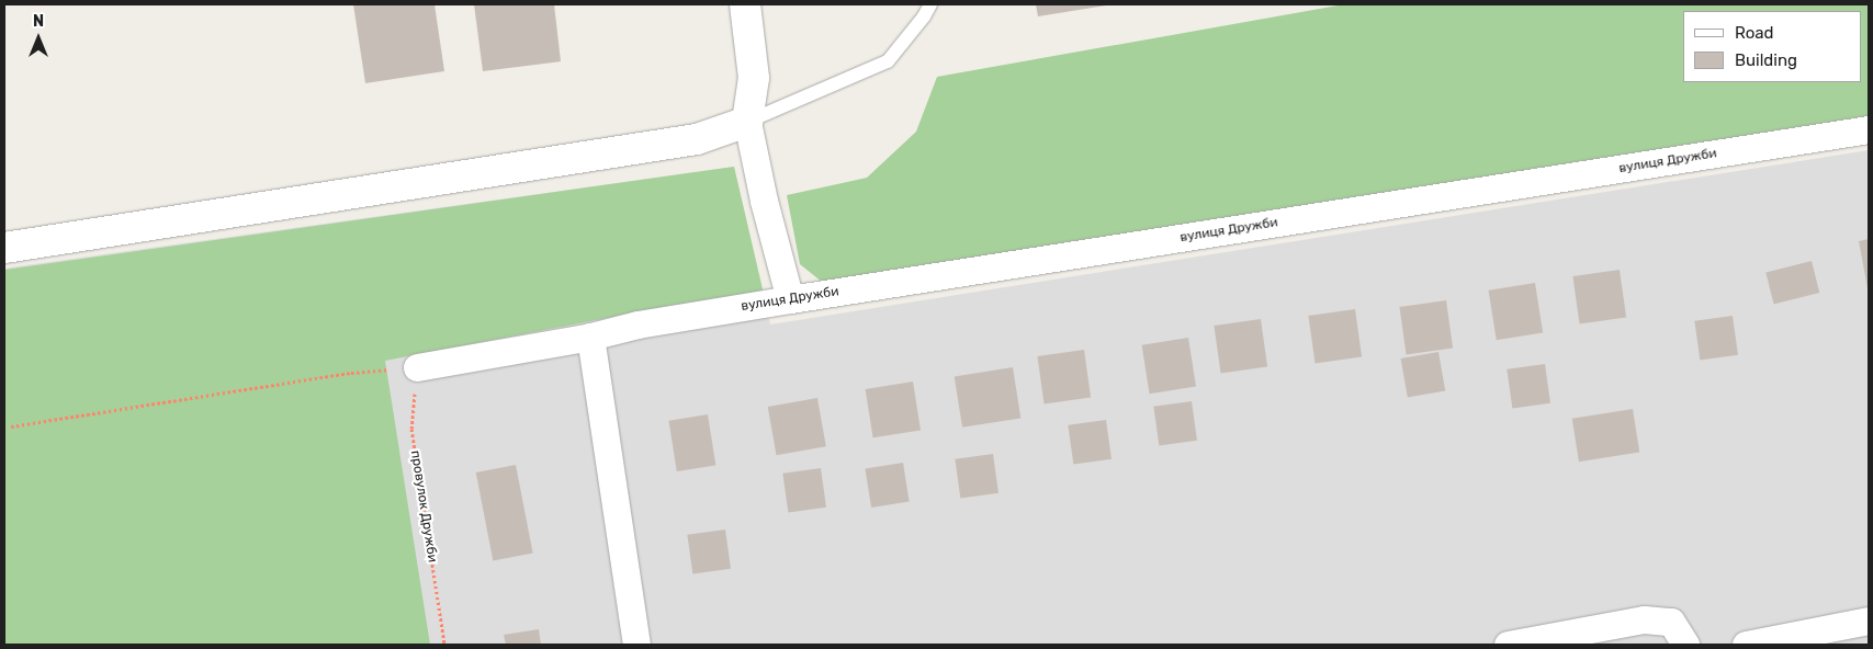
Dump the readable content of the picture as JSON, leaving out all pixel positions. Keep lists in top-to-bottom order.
{
  "streets": {
    "street": ["вулиця Дружби"],
    "path": ["провулок Дружби"]
  },
  "crossings": [
    ["вулиця Дружби", "провулок Дружби"]
  ],
  "legend": ["Road", "Building"],
  "north": "top"
}
